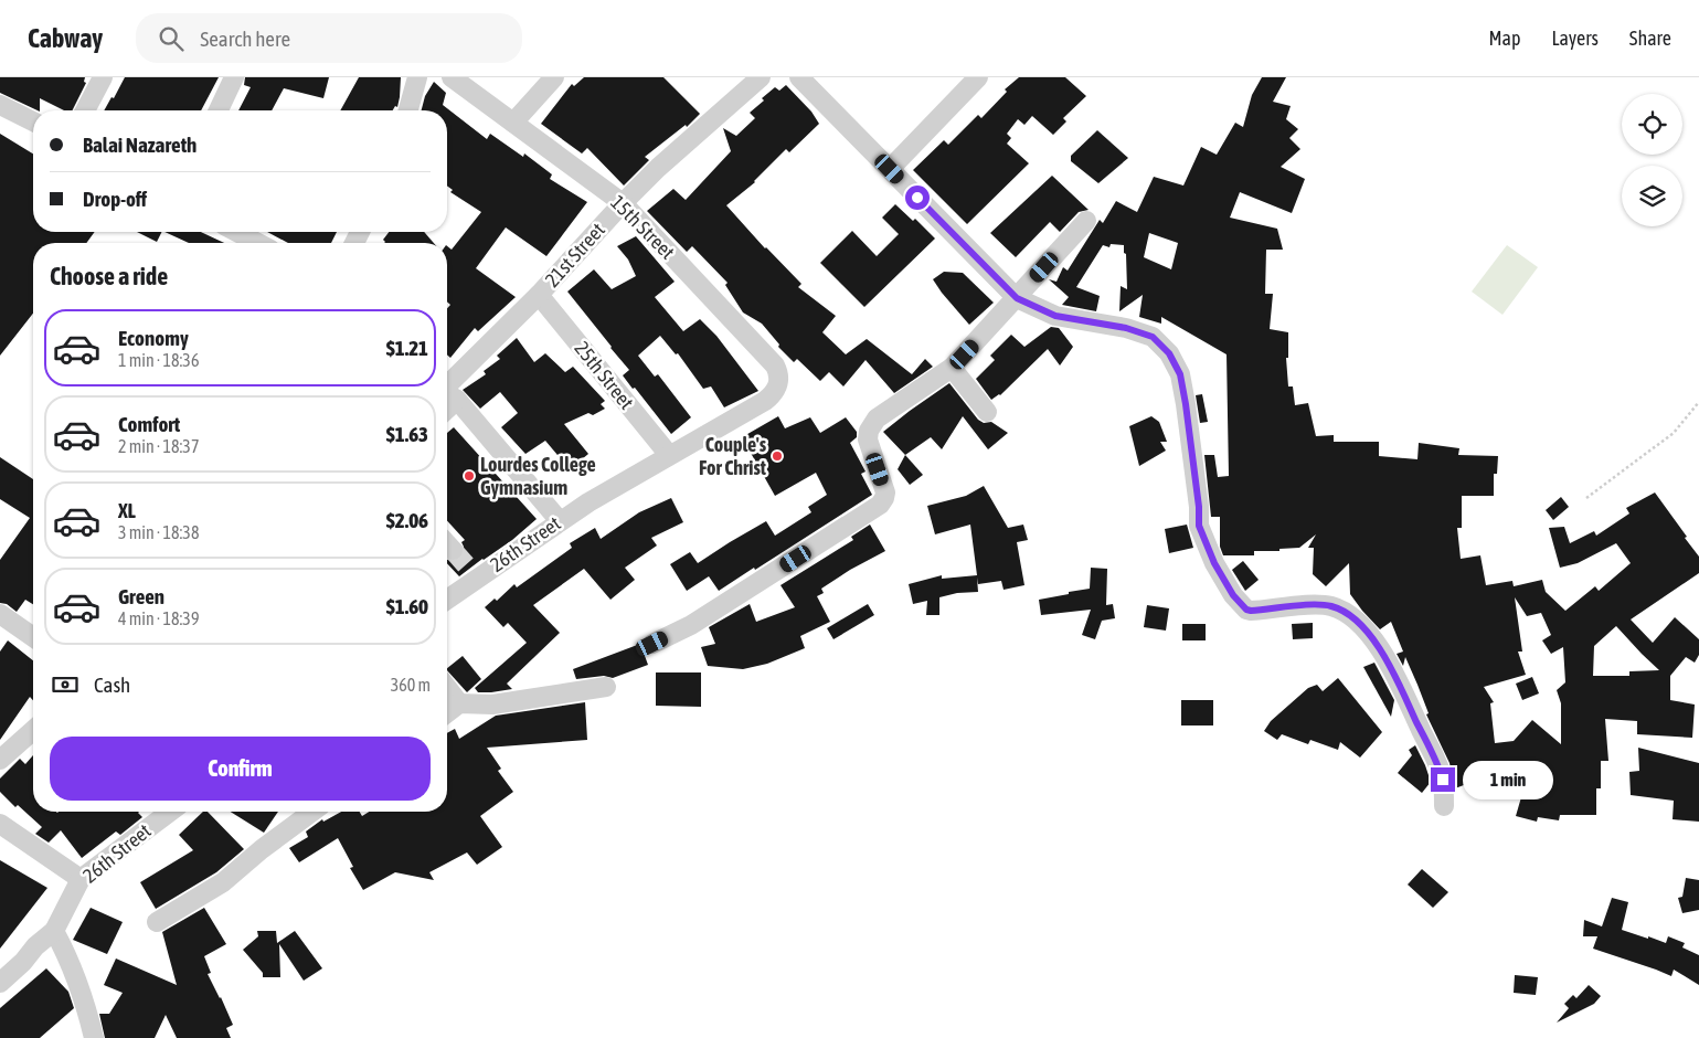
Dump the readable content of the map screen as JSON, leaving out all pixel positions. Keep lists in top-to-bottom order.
{
  "streets": {
    "street": [
      "15th Street",
      "21st Street",
      "25th Street",
      "26th Street"
    ]
  },
  "crossings": [
    ["15th Street", "21st Street"],
    ["15th Street", "26th Street"],
    ["21st Street", "25th Street"],
    ["25th Street", "26th Street"]
  ],
  "places": ["Couple's For Christ", "Lourdes College Gymnasium"],
  "page": {
    "header": "Cabway",
    "search": "Search here",
    "nav": ["Map", "Layers", "Share"],
    "banner": ["Balai Nazareth", "Drop-off"],
    "heading": "Choose a ride",
    "list": [
      {
        "name": "Economy",
        "note": "1 min · 18:36",
        "value": "$1.21"
      },
      {
        "name": "Comfort",
        "note": "2 min · 18:37",
        "value": "$1.63"
      },
      {
        "name": "XL",
        "note": "3 min · 18:38",
        "value": "$2.06"
      },
      {
        "name": "Green",
        "note": "4 min · 18:39",
        "value": "$1.60"
      }
    ],
    "pay": ["Cash", "360 m"],
    "buttons": "Confirm",
    "bubble": "1 min"
  }
}
